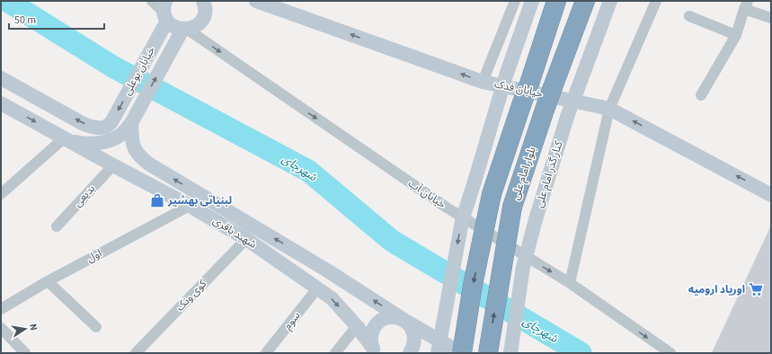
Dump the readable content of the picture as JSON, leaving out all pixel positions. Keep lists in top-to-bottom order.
{
  "streets": {
    "highway": ["بلوار امام علی"],
    "street": [
      "خیابان بوعلی",
      "خیابان فدک",
      "کنار گذر امام علی",
      "خیابان آب",
      "بدیعی",
      "شهید باقری",
      "اول",
      "کوی ونک",
      "سوم"
    ]
  },
  "crossings": [
    ["خیابان بوعلی", "خیابان آب"],
    ["خیابان بوعلی", "شهید باقری"],
    ["بدیعی", "شهید باقری"],
    ["شهید باقری", "اول"],
    ["شهید باقری", "کوی ونک"],
    ["شهید باقری", "سوم"]
  ],
  "one_way": ["خیابان فدک", "خیابان آب"],
  "water": ["شهرچای"],
  "places": {
    "shop": ["لبنیاتی بهشیر"],
    "supermarket": ["اوریاد ارومیه"]
  },
  "scale_bar": "50 m",
  "north": "right"
}
